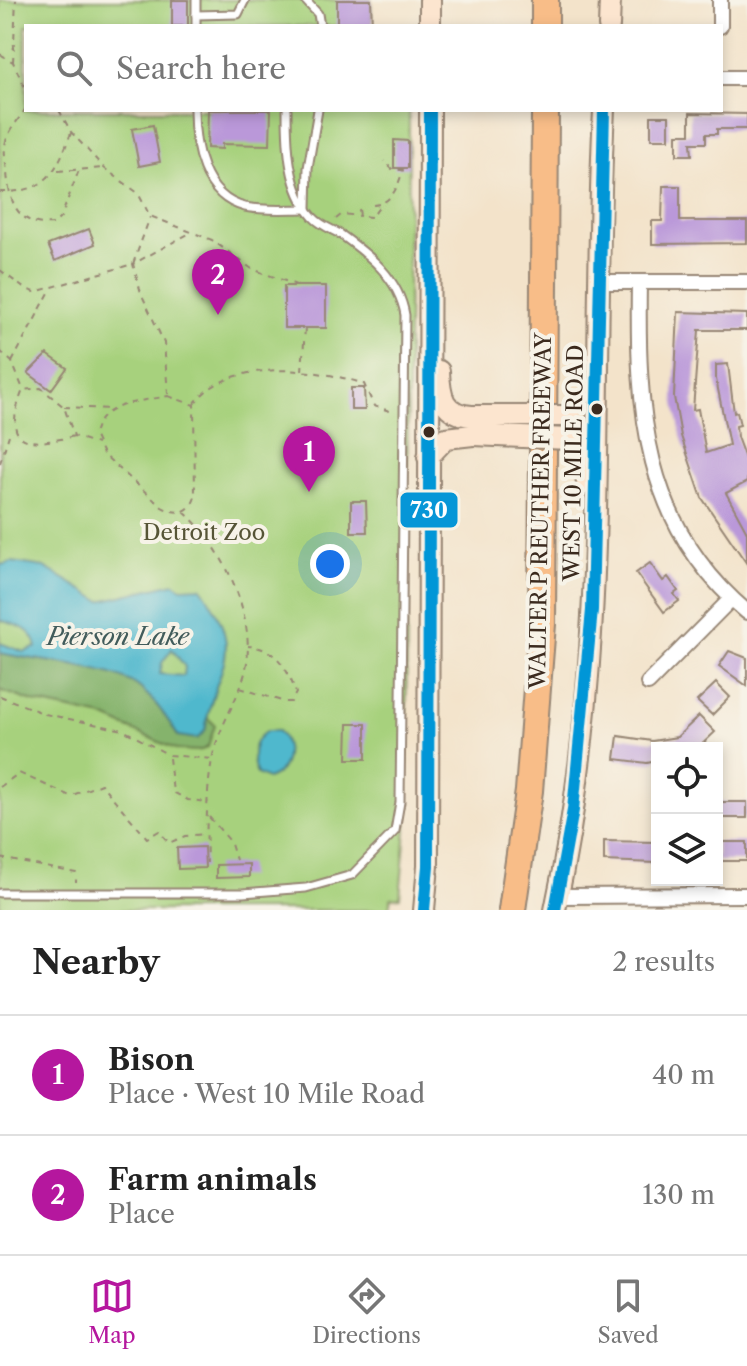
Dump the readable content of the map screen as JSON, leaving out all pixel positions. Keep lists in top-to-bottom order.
{
  "streets": {
    "highway": ["WALTER P REUTHER FREEWAY"],
    "main road": ["WEST 10 MILE ROAD"]
  },
  "water": ["Pierson Lake"],
  "parks": ["Detroit Zoo"],
  "lines": ["transit line 730"],
  "page": {
    "search": "Search here",
    "pins": ["2", "1"],
    "heading": ["Nearby", "2 results"],
    "list": [
      {
        "mark": "1",
        "name": "Bison",
        "note": "Place · West 10 Mile Road",
        "value": "40 m"
      },
      {
        "mark": "2",
        "name": "Farm animals",
        "note": "Place",
        "value": "130 m"
      }
    ],
    "nav": ["Map", "Directions", "Saved"]
  }
}
